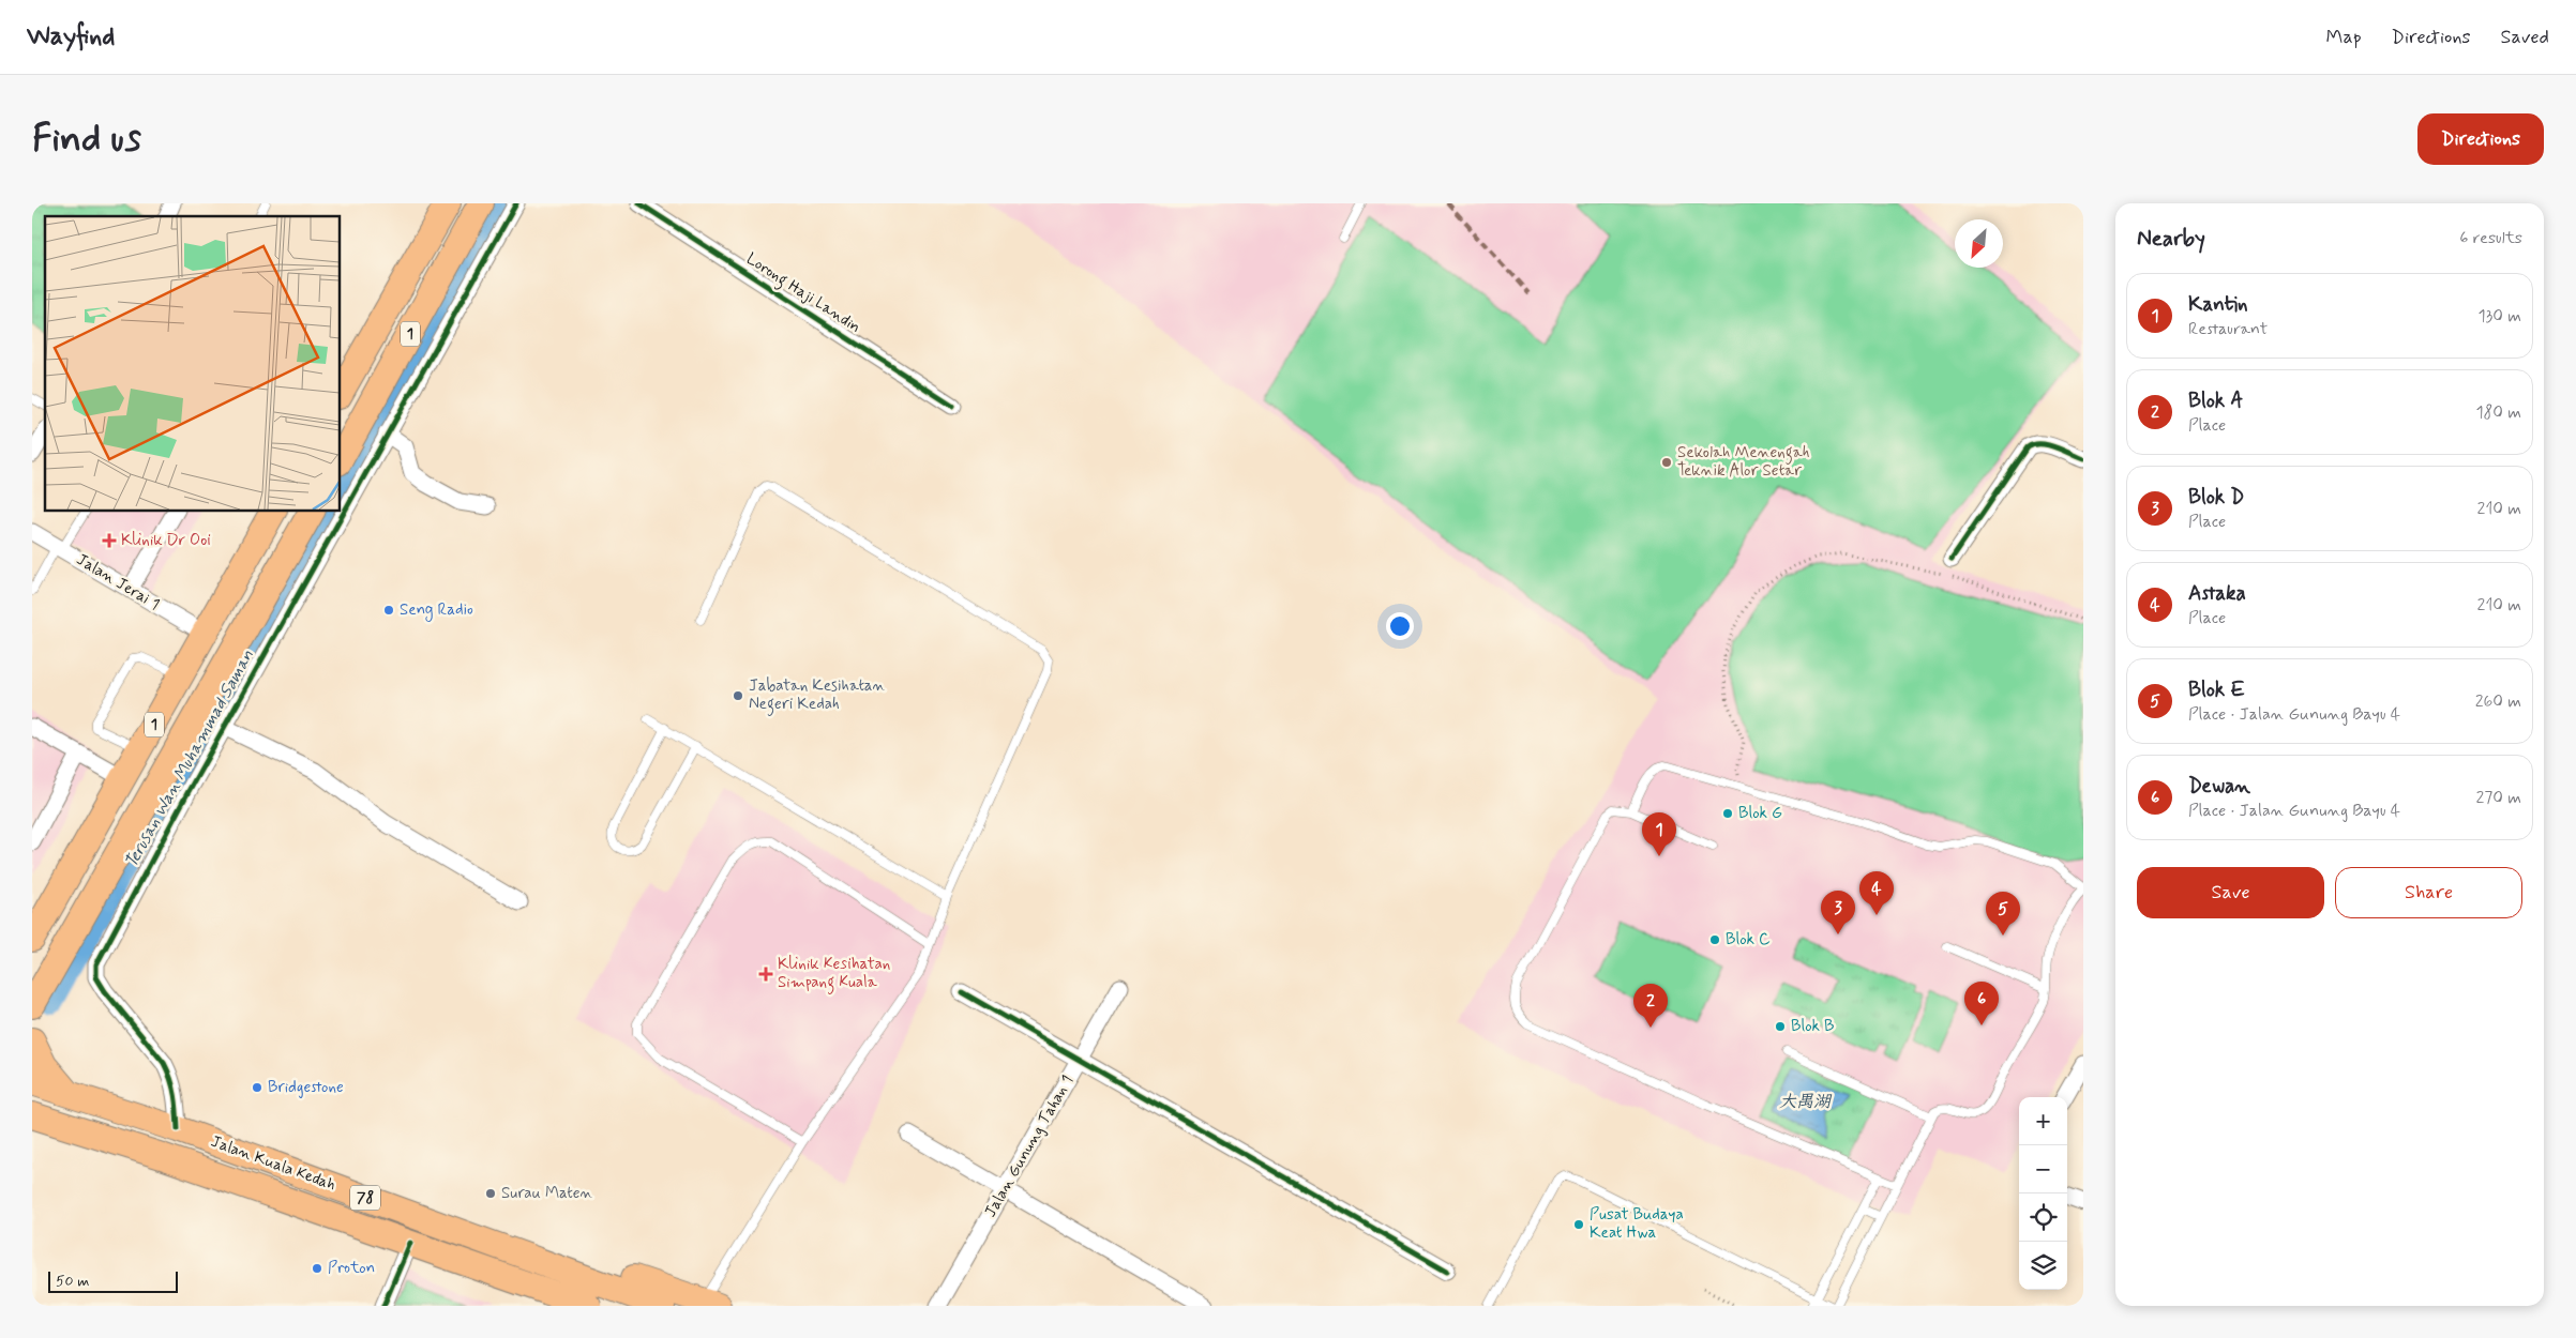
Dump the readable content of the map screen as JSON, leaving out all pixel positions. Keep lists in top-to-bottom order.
{
  "streets": {
    "main road": ["1", "Jalan Kuala Kedah", "78"],
    "street": ["Lorong Haji Landin", "Jalan Jerai 1", "Jalan Gunung Tahan 1"]
  },
  "crossings": [
    ["1", "Jalan Jerai 1"]
  ],
  "water": ["Terusan Wan Muhammad Saman", "大禺湖"],
  "places": {
    "other": [
      "Sekolah Menengah Teknik Alor Setar",
      "Seng Radio",
      "Jabatan Kesihatan Negeri Kedah",
      "Blok G",
      "Blok C",
      "Blok B",
      "Bridgestone",
      "Surau Maten",
      "Pusat Budaya Keat Hwa",
      "Proton"
    ],
    "health": ["Klinik Dr Ooi", "Klinik Kesihatan Simpang Kuala"]
  },
  "scale_bar": "50 m",
  "north": "bottom left",
  "page": {
    "header": "Wayfind",
    "nav": ["Map", "Directions", "Saved"],
    "buttons": [
      "Directions",
      ["Save", "Share"]
    ],
    "title": "Find us",
    "heading": ["Nearby", "6 results"],
    "list": [
      {
        "mark": "1",
        "name": "Kantin",
        "note": "Restaurant",
        "value": "130 m"
      },
      {
        "mark": "2",
        "name": "Blok A",
        "note": "Place",
        "value": "180 m"
      },
      {
        "mark": "3",
        "name": "Blok D",
        "note": "Place",
        "value": "210 m"
      },
      {
        "mark": "4",
        "name": "Astaka",
        "note": "Place",
        "value": "210 m"
      },
      {
        "mark": "5",
        "name": "Blok E",
        "note": "Place · Jalan Gunung Bayu 4",
        "value": "260 m"
      },
      {
        "mark": "6",
        "name": "Dewan",
        "note": "Place · Jalan Gunung Bayu 4",
        "value": "270 m"
      }
    ],
    "pins": [
      "1",
      "4",
      "3",
      "5",
      "6",
      "2"
    ],
    "map_buttons": ["+", "−"],
    "scale": "50 m"
  }
}
